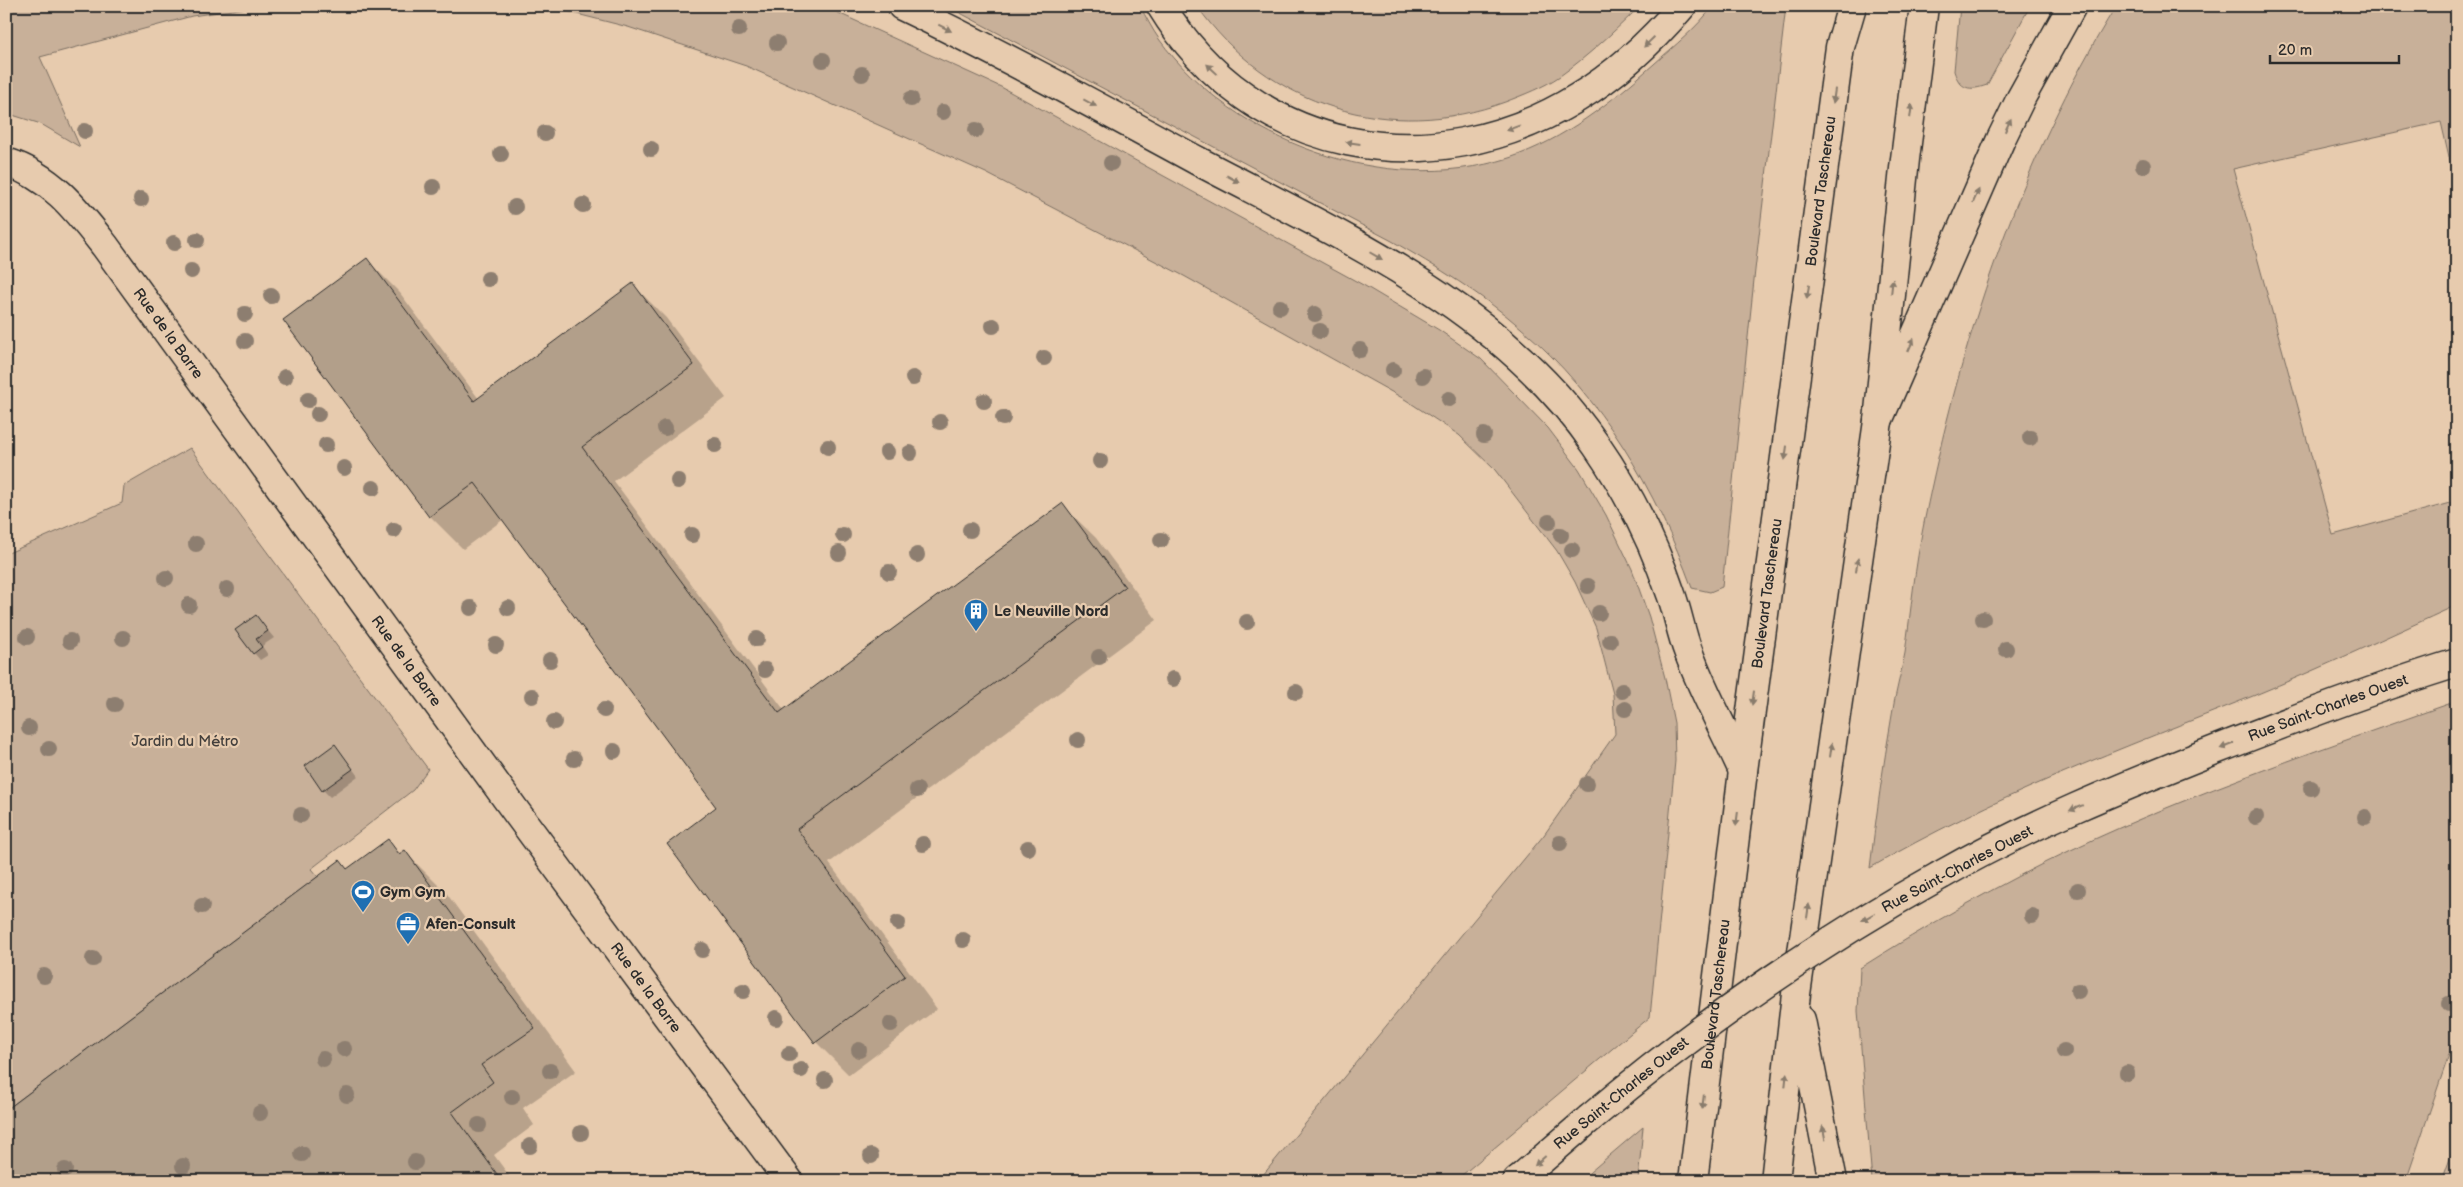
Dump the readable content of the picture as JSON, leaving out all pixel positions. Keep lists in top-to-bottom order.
{
  "streets": {
    "main road": ["Boulevard Taschereau", "Rue de la Barre", "Rue Saint-Charles Ouest"]
  },
  "one_way": ["Rue Saint-Charles Ouest"],
  "parks": ["Jardin du Métro"],
  "places": {
    "building": ["Le Neuville Nord"],
    "sports": ["Gym Gym"],
    "office": ["Afen-Consult"]
  },
  "scale_bar": "20 m"
}
